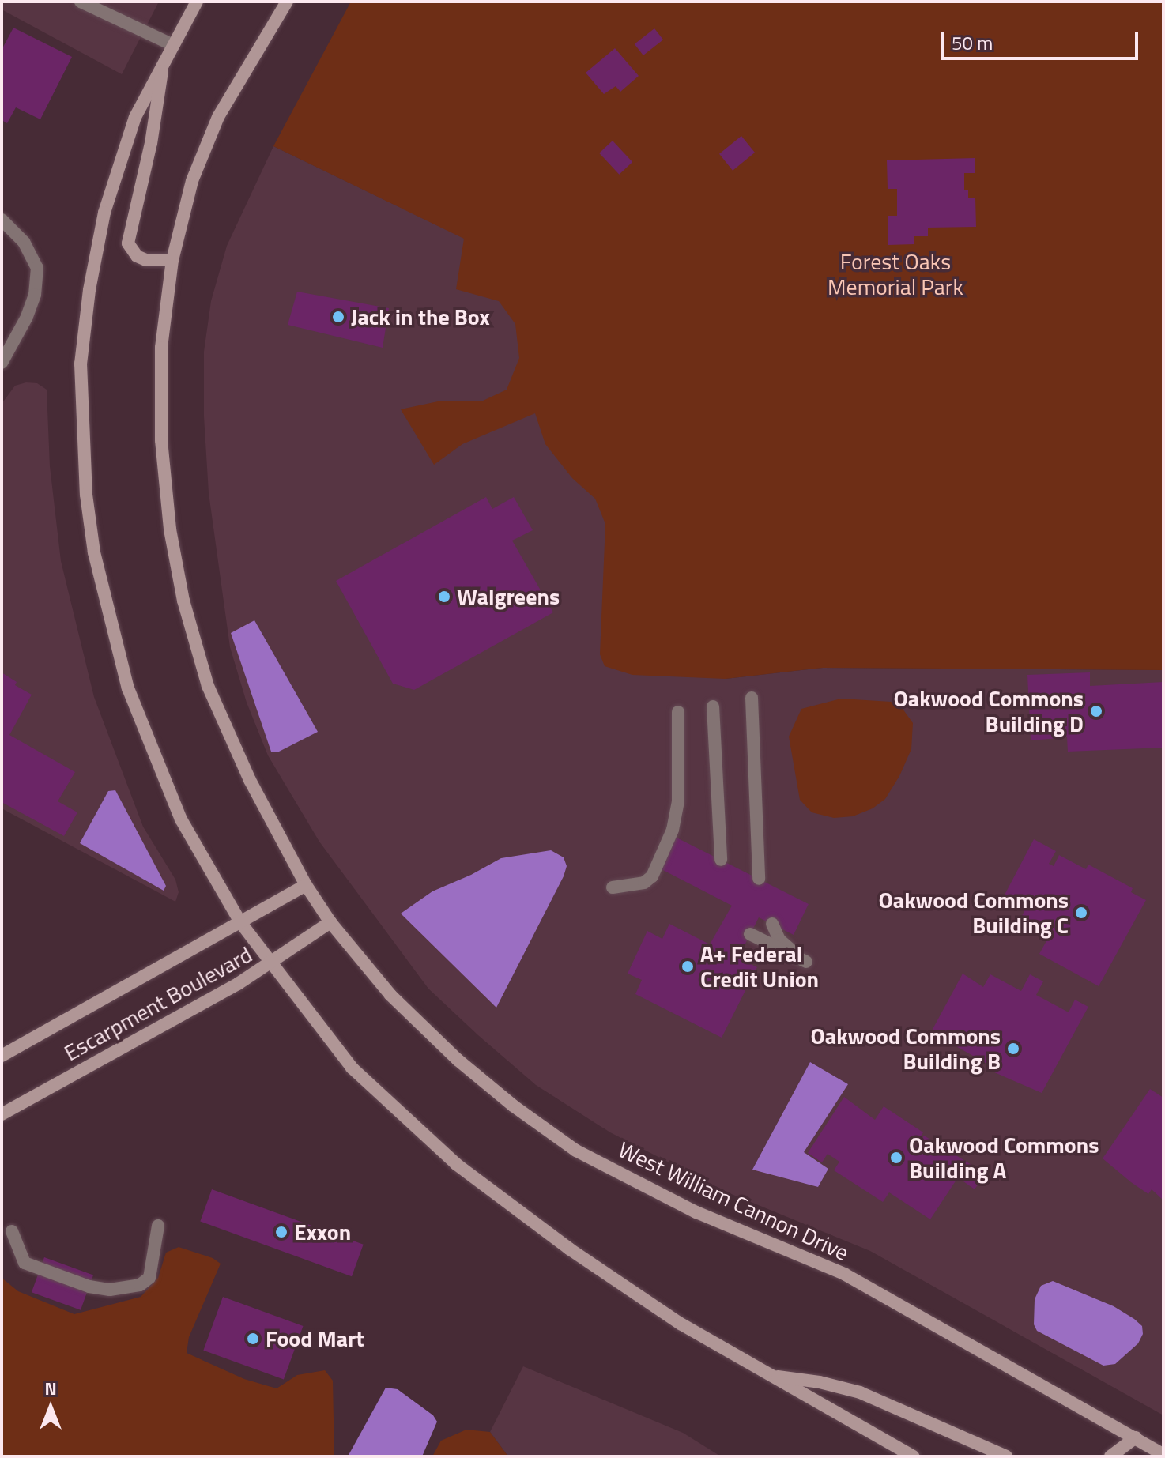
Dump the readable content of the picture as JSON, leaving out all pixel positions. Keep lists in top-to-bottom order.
{
  "streets": {
    "main road": ["Escarpment Boulevard", "West William Cannon Drive"]
  },
  "crossings": [
    ["Escarpment Boulevard", "West William Cannon Drive"]
  ],
  "parks": ["Forest Oaks Memorial Park"],
  "places": [
    "Jack in the Box",
    "Walgreens",
    "Oakwood Commons Building D",
    "Oakwood Commons Building C",
    "A+ Federal Credit Union",
    "Oakwood Commons Building B",
    "Oakwood Commons Building A",
    "Exxon",
    "Food Mart"
  ],
  "scale_bar": "50 m",
  "north": "top"
}
